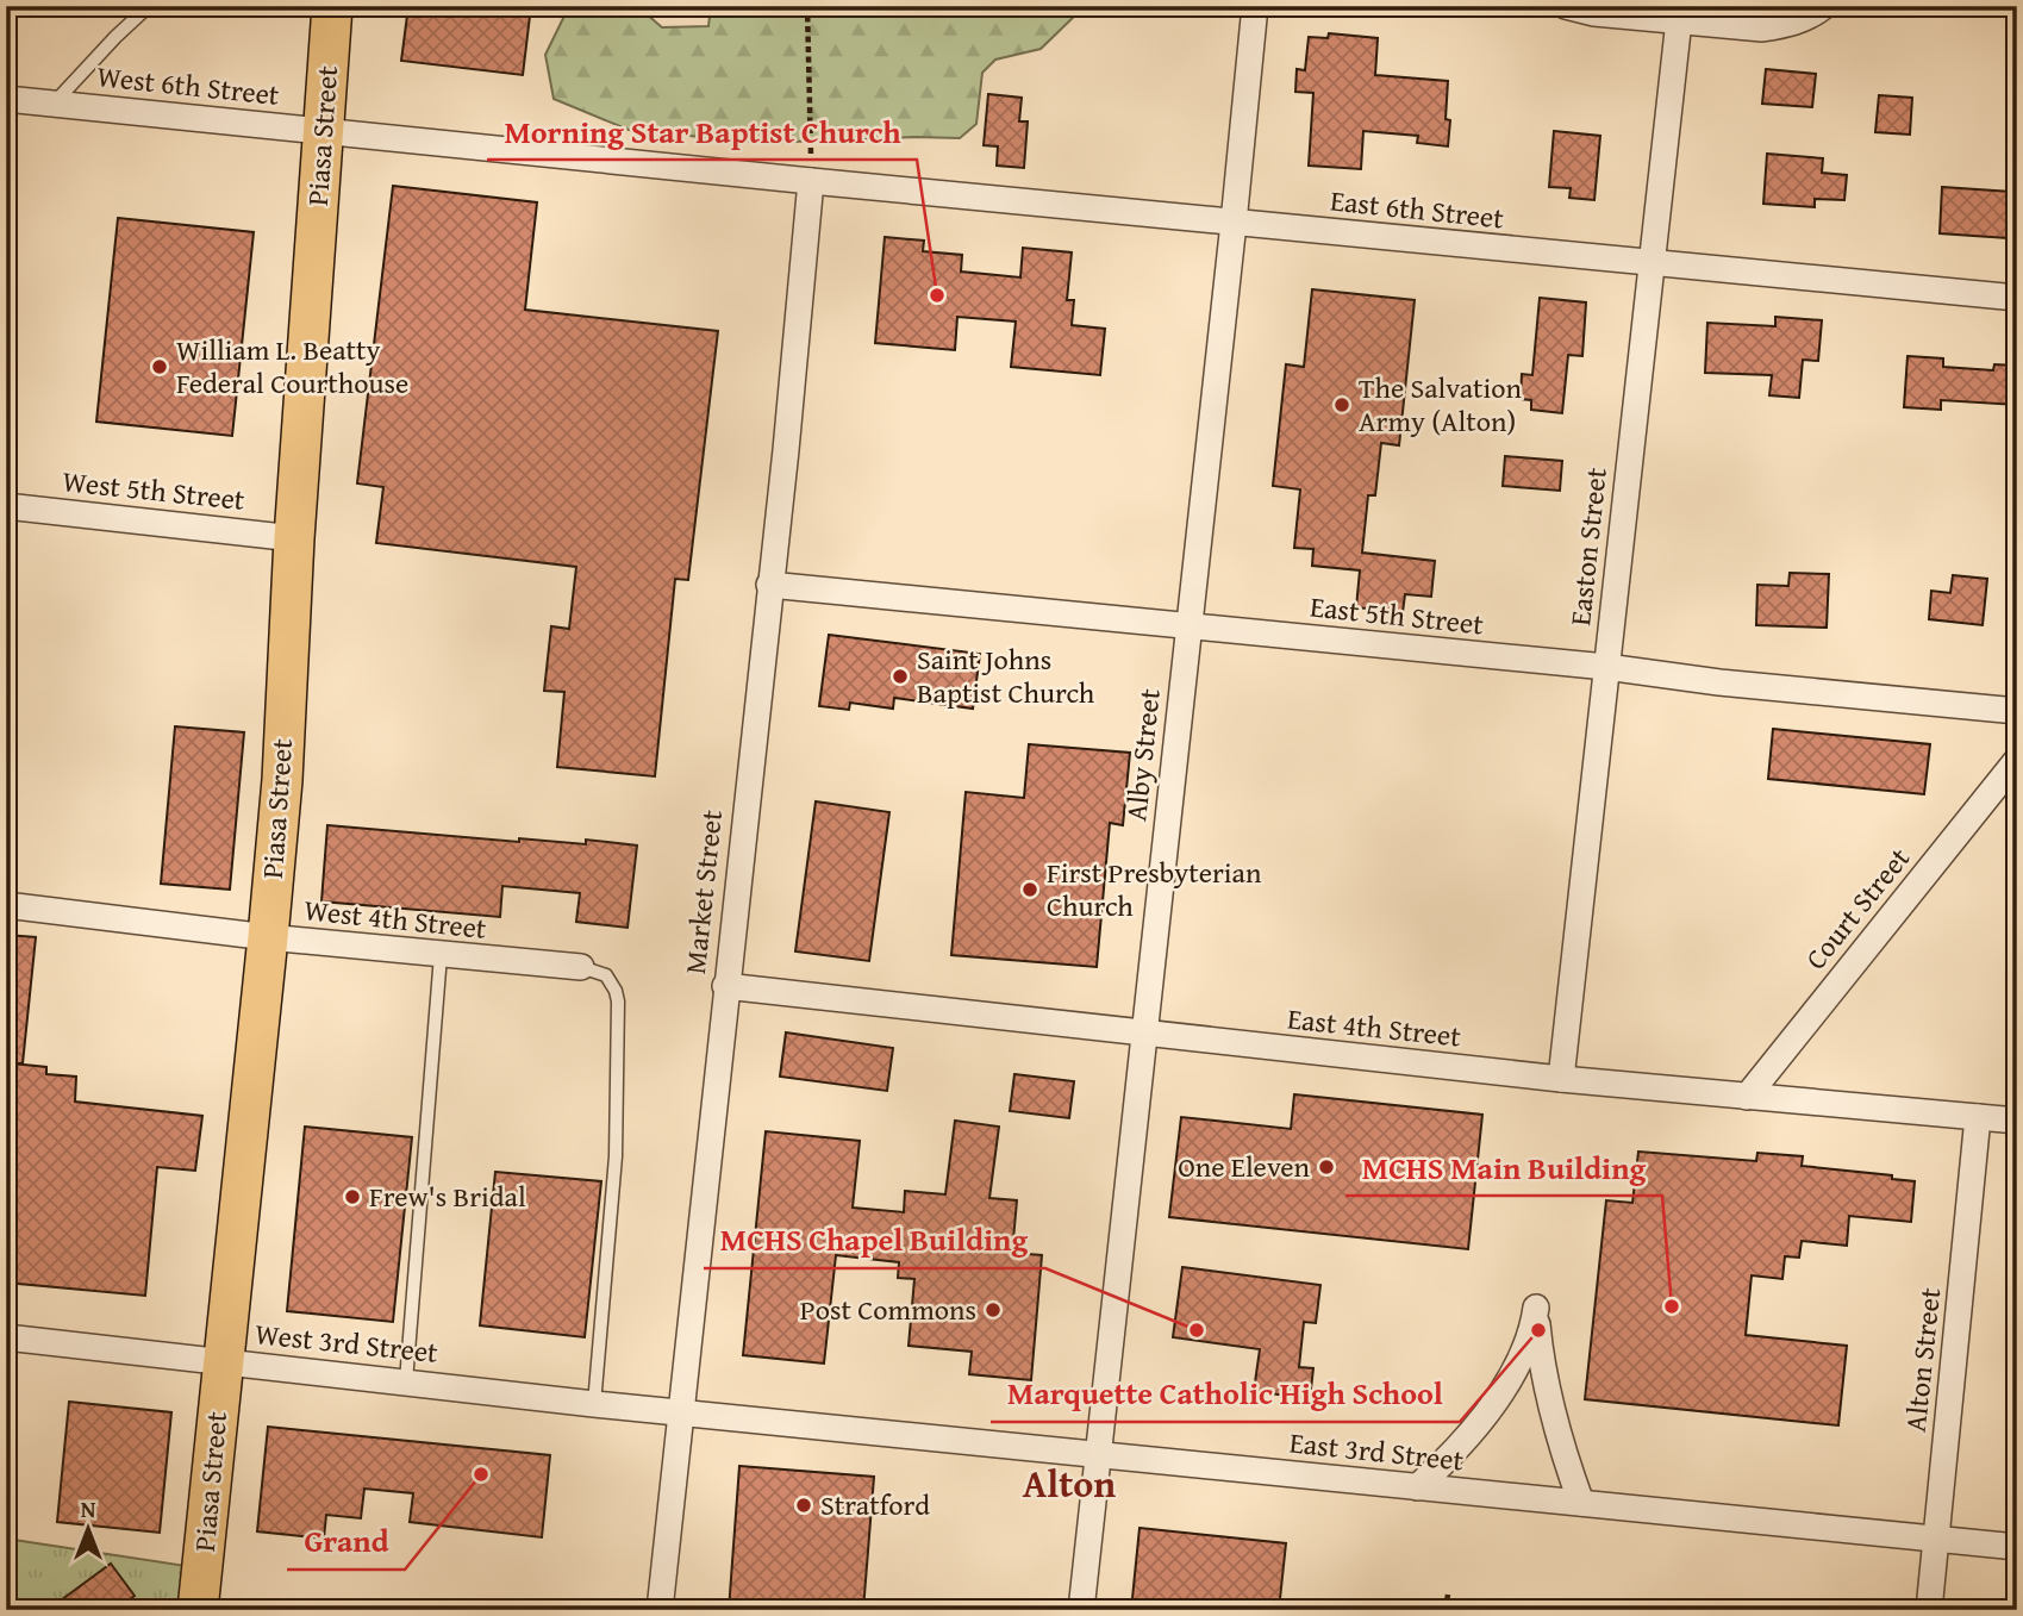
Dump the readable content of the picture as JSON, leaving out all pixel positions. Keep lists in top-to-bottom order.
{
  "streets": {
    "highway": ["Piasa Street"],
    "street": [
      "West 6th Street",
      "East 6th Street",
      "West 5th Street",
      "Easton Street",
      "East 5th Street",
      "Alby Street",
      "Market Street",
      "Court Street",
      "West 4th Street",
      "East 4th Street",
      "West 3rd Street",
      "Alton Street",
      "East 3rd Street"
    ]
  },
  "crossings": [
    ["West 6th Street", "Piasa Street"],
    ["West 6th Street", "East 6th Street"],
    ["West 6th Street", "Market Street"],
    ["Piasa Street", "West 5th Street"],
    ["Piasa Street", "West 4th Street"],
    ["Piasa Street", "West 3rd Street"],
    ["East 6th Street", "Easton Street"],
    ["East 6th Street", "Alby Street"],
    ["East 6th Street", "Market Street"],
    ["Easton Street", "East 5th Street"],
    ["Easton Street", "East 4th Street"],
    ["East 5th Street", "Alby Street"],
    ["East 5th Street", "Market Street"],
    ["Alby Street", "East 4th Street"],
    ["Alby Street", "East 3rd Street"],
    ["Market Street", "East 4th Street"],
    ["Market Street", "West 3rd Street"],
    ["Market Street", "East 3rd Street"],
    ["Court Street", "East 4th Street"],
    ["East 4th Street", "Alton Street"],
    ["West 3rd Street", "East 3rd Street"],
    ["Alton Street", "East 3rd Street"]
  ],
  "districts": ["Alton"],
  "places": [
    "Morning Star Baptist Church",
    "William L. Beatty Federal Courthouse",
    "The Salvation Army (Alton)",
    "Saint Johns Baptist Church",
    "First Presbyterian Church",
    "One Eleven",
    "Frew's Bridal",
    "MCHS Main Building",
    "Post Commons",
    "MCHS Chapel Building",
    "Marquette Catholic High School",
    "Grand",
    "Stratford"
  ],
  "north": "top"
}
